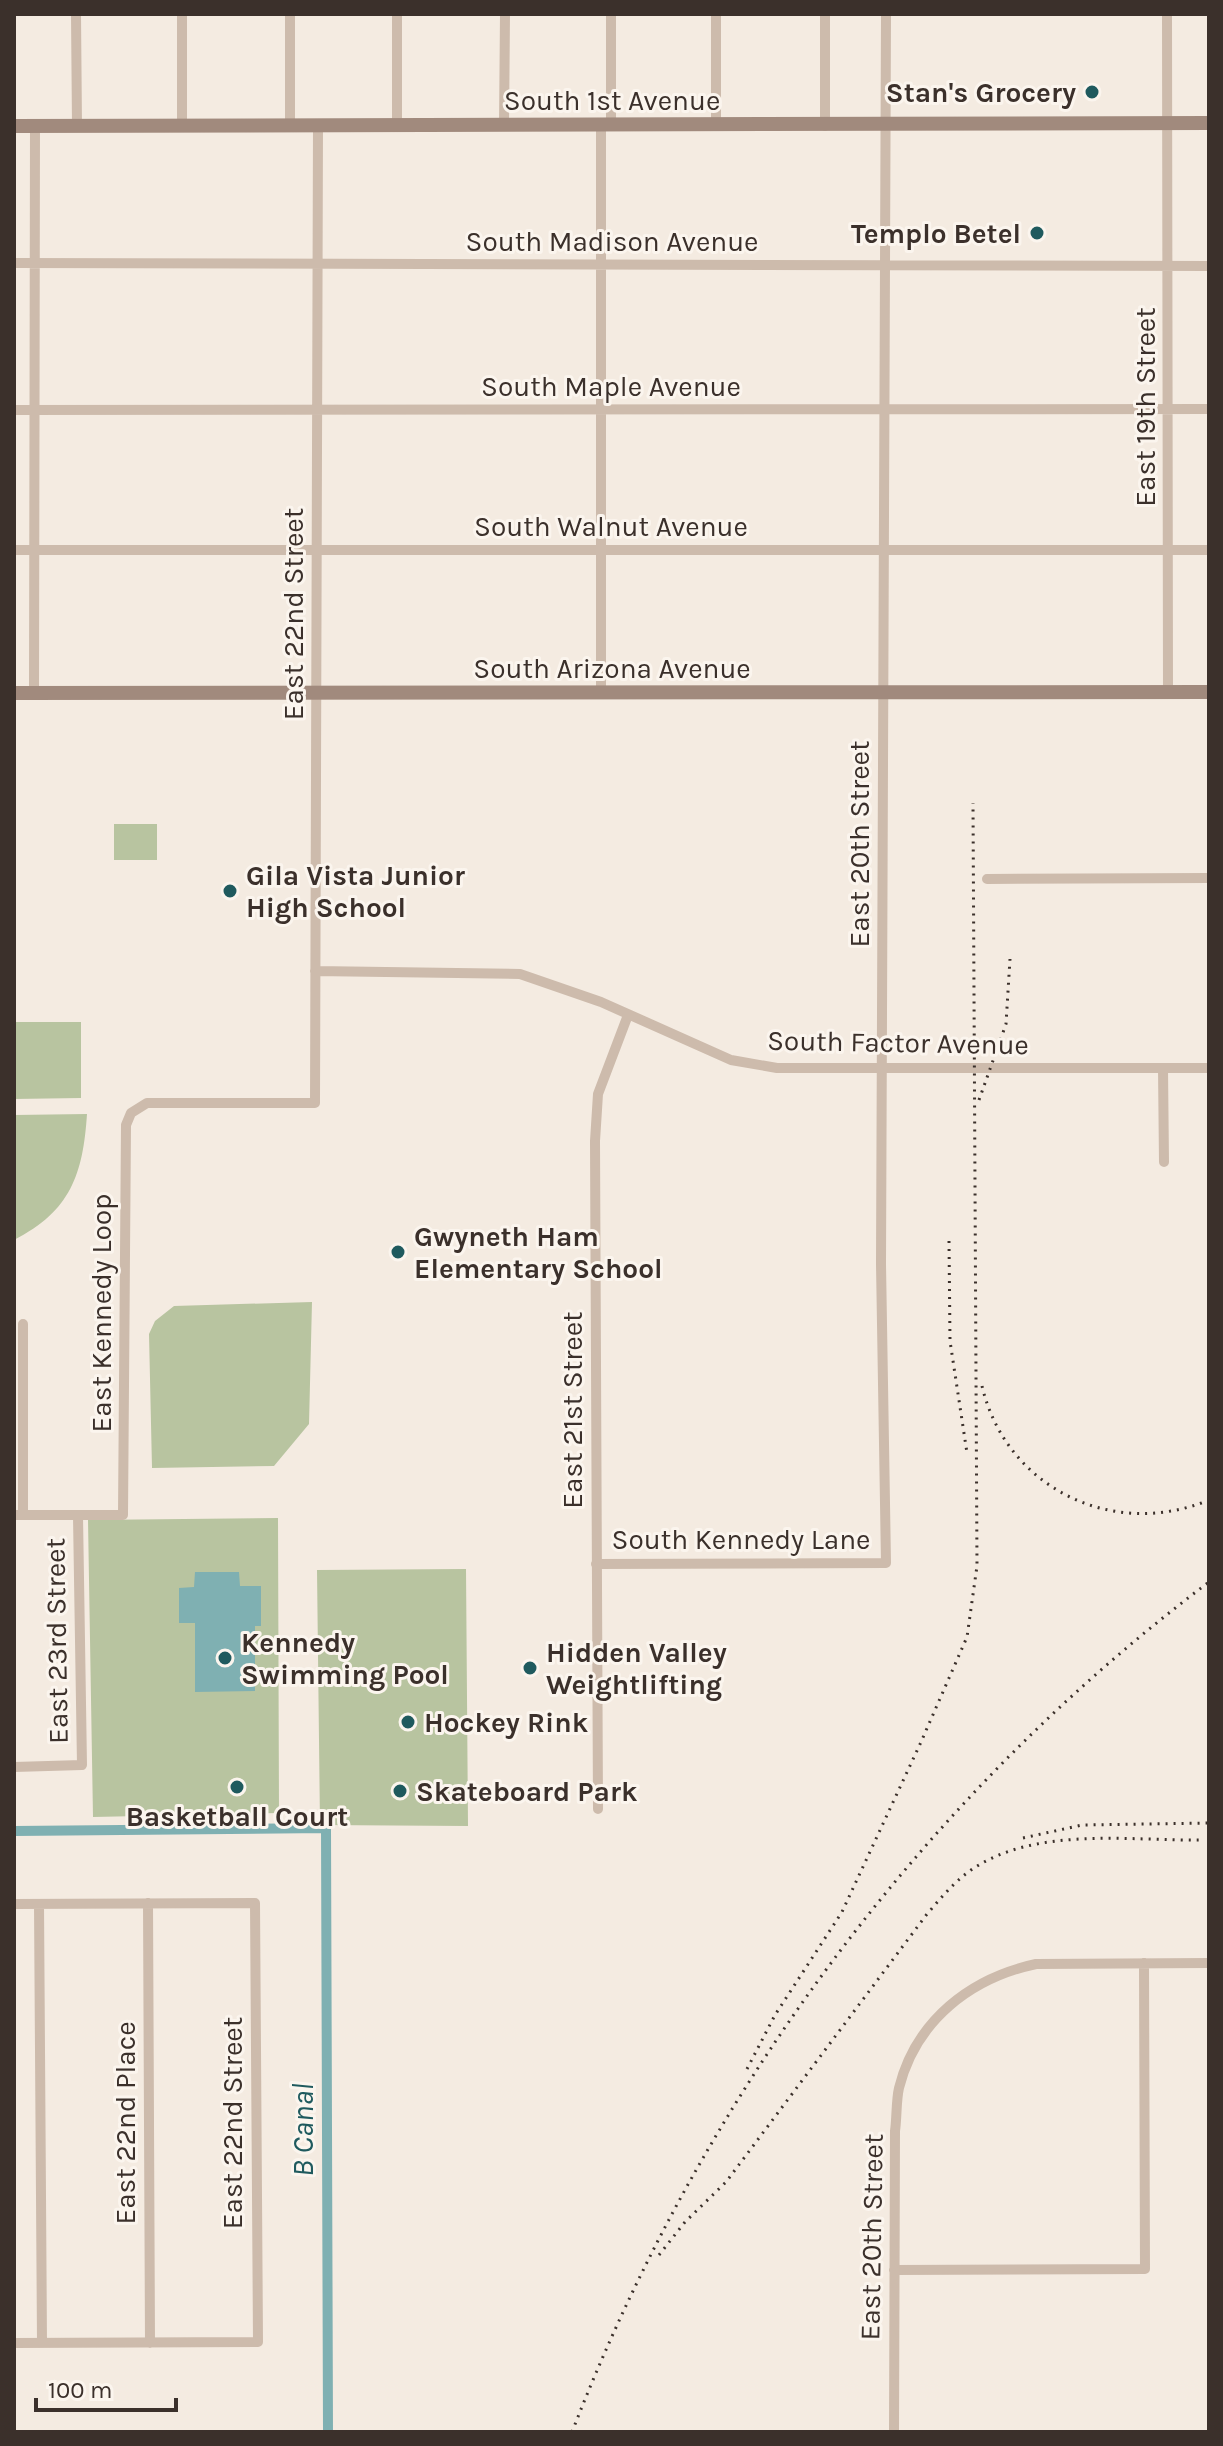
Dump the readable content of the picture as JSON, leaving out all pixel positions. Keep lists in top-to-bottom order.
{
  "streets": {
    "street": [
      "South 1st Avenue",
      "South Madison Avenue",
      "South Maple Avenue",
      "East 19th Street",
      "South Walnut Avenue",
      "East 22nd Street",
      "South Arizona Avenue",
      "East 20th Street",
      "South Factor Avenue",
      "East Kennedy Loop",
      "East 21st Street",
      "South Kennedy Lane",
      "East 23rd Street",
      "East 22nd Place"
    ]
  },
  "crossings": [
    ["South 1st Avenue", "East 19th Street"],
    ["South 1st Avenue", "East 22nd Street"],
    ["South 1st Avenue", "East 20th Street"],
    ["South Madison Avenue", "East 19th Street"],
    ["South Madison Avenue", "East 22nd Street"],
    ["South Madison Avenue", "East 20th Street"],
    ["South Maple Avenue", "East 19th Street"],
    ["South Maple Avenue", "East 22nd Street"],
    ["South Maple Avenue", "East 20th Street"],
    ["East 19th Street", "South Walnut Avenue"],
    ["East 19th Street", "South Arizona Avenue"],
    ["South Walnut Avenue", "East 22nd Street"],
    ["South Walnut Avenue", "East 20th Street"],
    ["East 22nd Street", "South Arizona Avenue"],
    ["East 22nd Street", "South Factor Avenue"],
    ["East 22nd Street", "East Kennedy Loop"],
    ["East 22nd Street", "East 22nd Place"],
    ["South Arizona Avenue", "East 20th Street"],
    ["East 20th Street", "South Factor Avenue"],
    ["East 20th Street", "South Kennedy Lane"],
    ["South Factor Avenue", "East 21st Street"],
    ["East Kennedy Loop", "East 23rd Street"],
    ["East 21st Street", "South Kennedy Lane"]
  ],
  "water": ["B Canal"],
  "places": [
    "Stan's Grocery",
    "Templo Betel",
    "Gila Vista Junior High School",
    "Gwyneth Ham Elementary School",
    "Kennedy Swimming Pool",
    "Hidden Valley Weightlifting",
    "Hockey Rink",
    "Basketball Court",
    "Skateboard Park"
  ],
  "scale_bar": "100 m"
}
